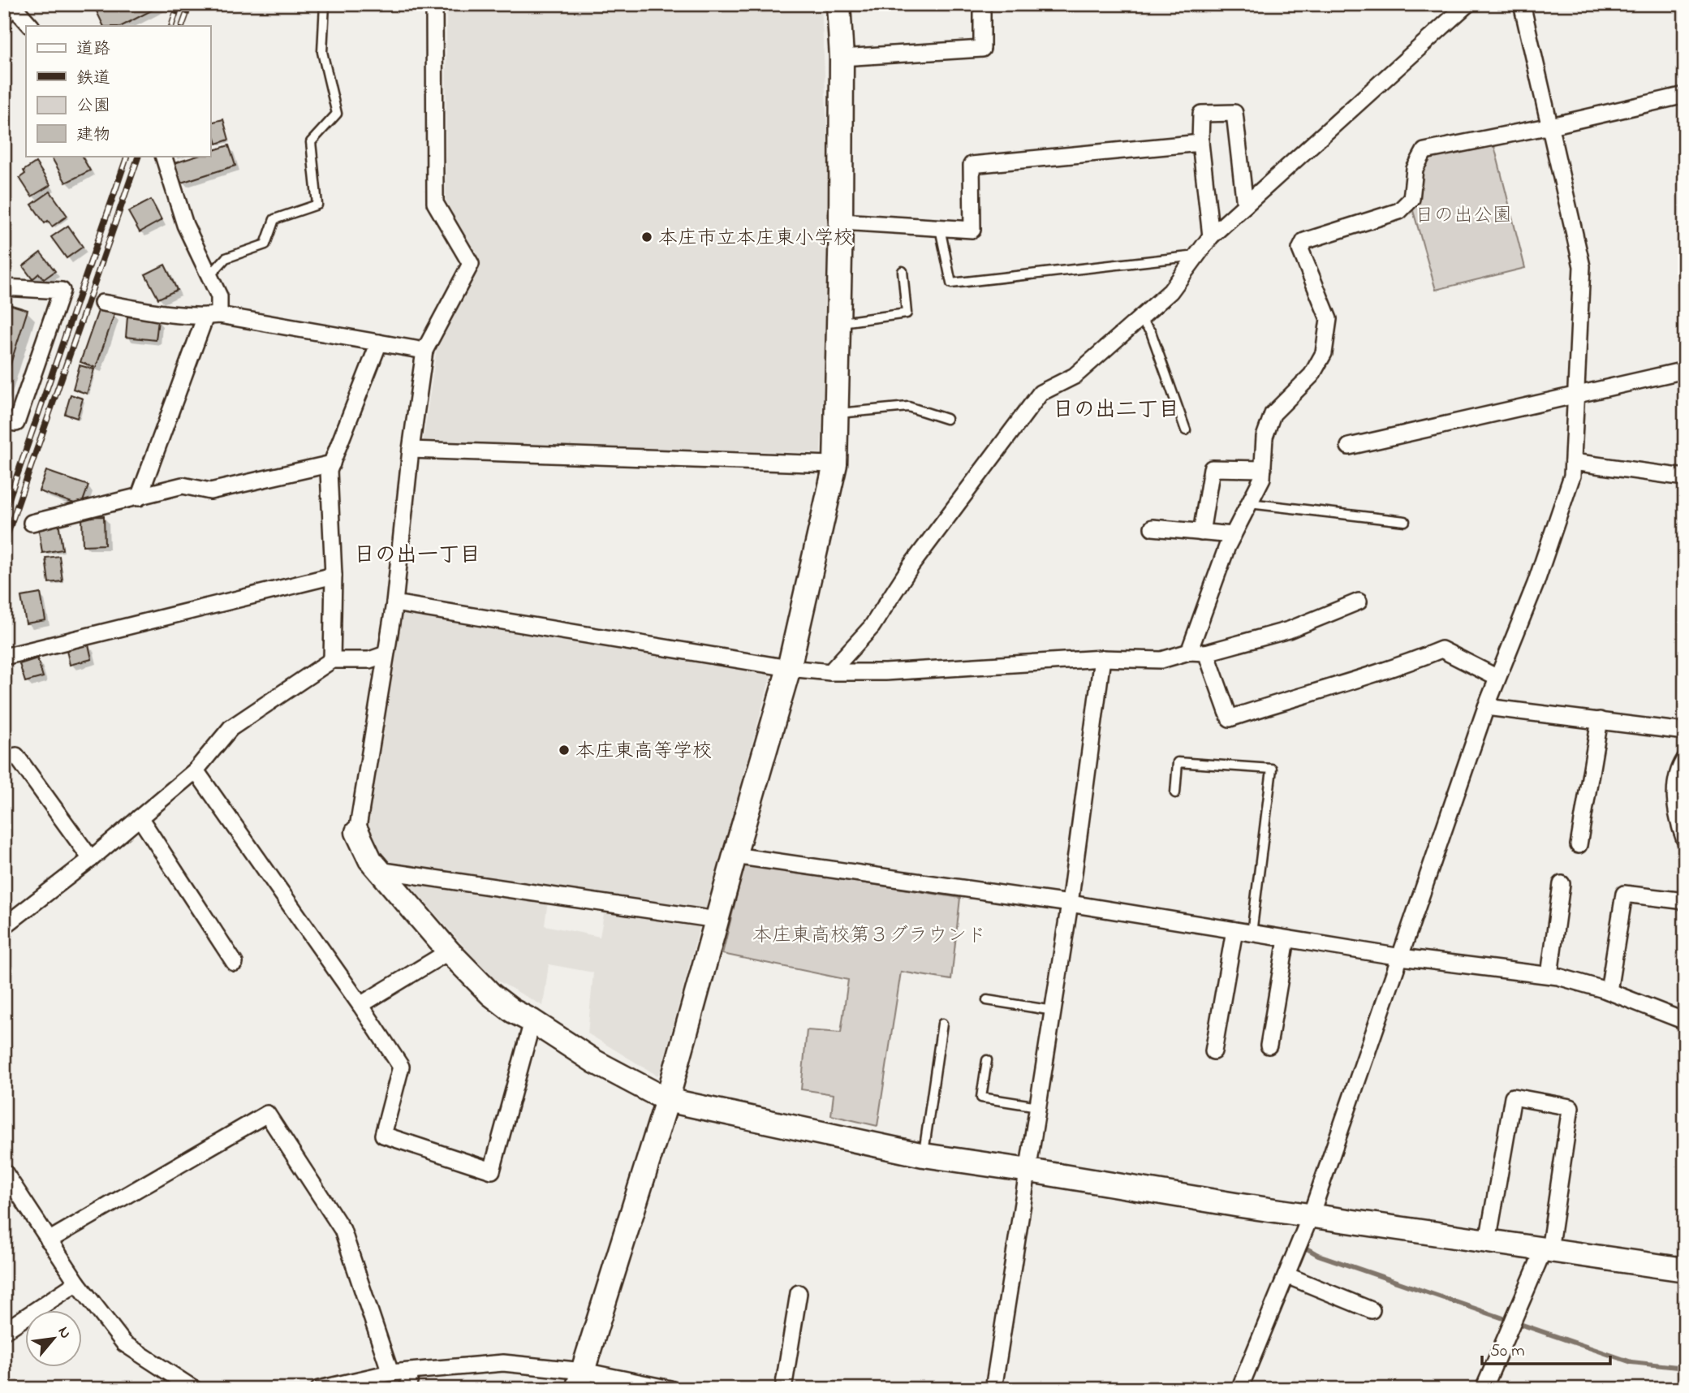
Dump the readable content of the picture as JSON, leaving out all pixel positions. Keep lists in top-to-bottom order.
{
  "districts": ["日の出二丁目", "日の出一丁目"],
  "parks": ["日の出公園", "本庄東高校第３グラウンド"],
  "places": ["本庄市立本庄東小学校", "本庄東高等学校"],
  "legend": [
    "道路",
    "鉄道",
    "公園",
    "建物"
  ],
  "scale_bar": "50 m",
  "north": "top right"
}
